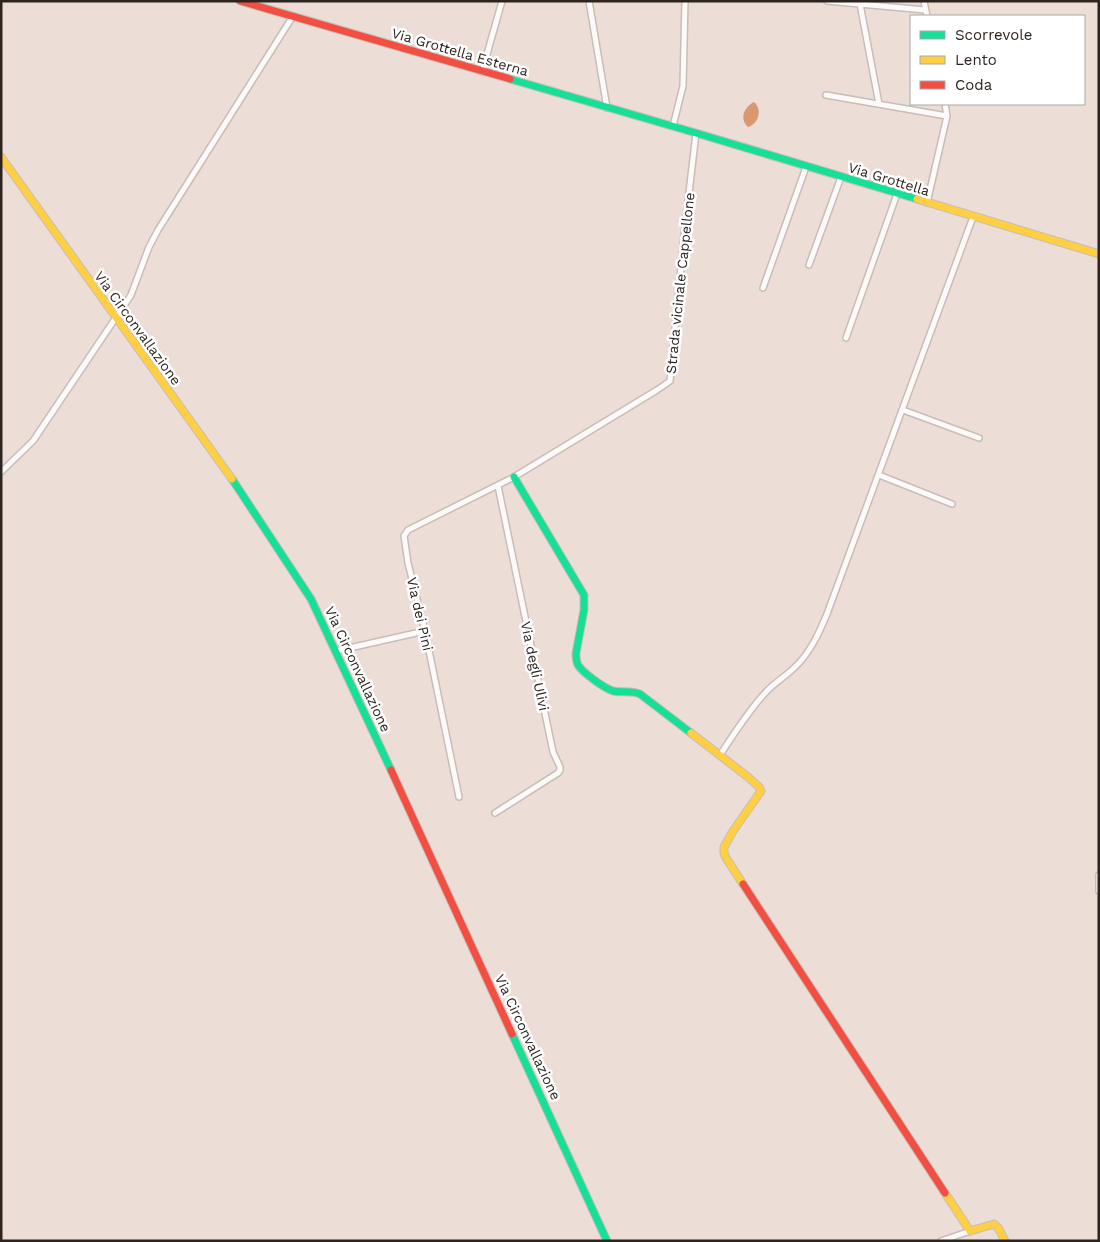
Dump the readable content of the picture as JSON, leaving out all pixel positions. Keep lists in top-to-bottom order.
{
  "streets": {
    "street": [
      "Via Grottella Esterna",
      "Via Grottella",
      "Strada vicinale Cappellone",
      "Via Circonvallazione",
      "Via dei Pini",
      "Via degli Ulivi"
    ]
  },
  "crossings": [
    ["Via Grottella Esterna", "Via Grottella"],
    ["Via Grottella", "Strada vicinale Cappellone"],
    ["Strada vicinale Cappellone", "Via dei Pini"],
    ["Strada vicinale Cappellone", "Via degli Ulivi"],
    ["Via dei Pini", "Via degli Ulivi"]
  ],
  "legend": ["Scorrevole", "Lento", "Coda"]
}
